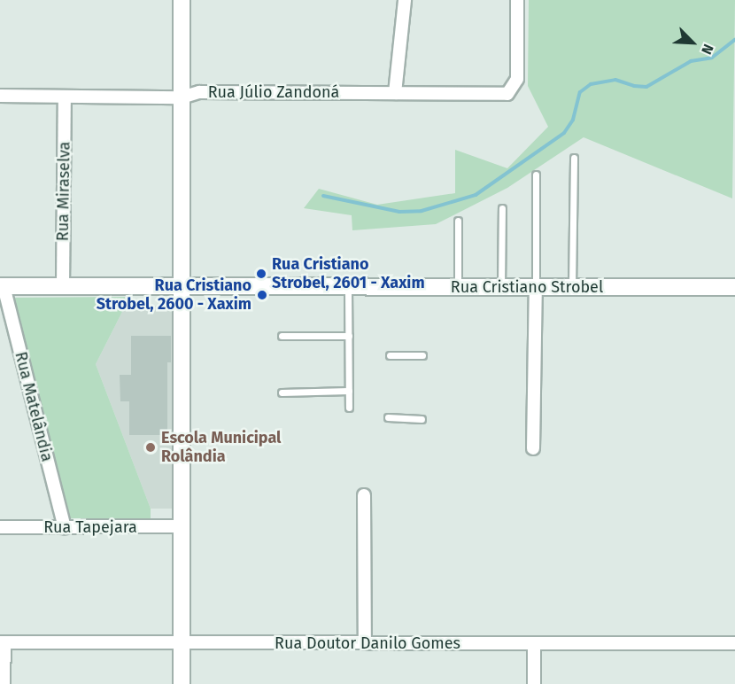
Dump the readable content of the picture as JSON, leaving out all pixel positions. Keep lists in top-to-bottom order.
{
  "streets": {
    "main road": ["Rua Cristiano Strobel"],
    "street": [
      "Rua Júlio Zandoná",
      "Rua Miraselva",
      "Rua Matelândia",
      "Rua Tapejara",
      "Rua Doutor Danilo Gomes"
    ]
  },
  "crossings": [
    ["Rua Júlio Zandoná", "Rua Miraselva"],
    ["Rua Miraselva", "Rua Cristiano Strobel"],
    ["Rua Cristiano Strobel", "Rua Matelândia"],
    ["Rua Matelândia", "Rua Tapejara"]
  ],
  "places": ["Rua Cristiano Strobel, 2601 - Xaxim", "Rua Cristiano Strobel, 2600 - Xaxim", "Escola Municipal Rolândia"],
  "north": "bottom right"
}
